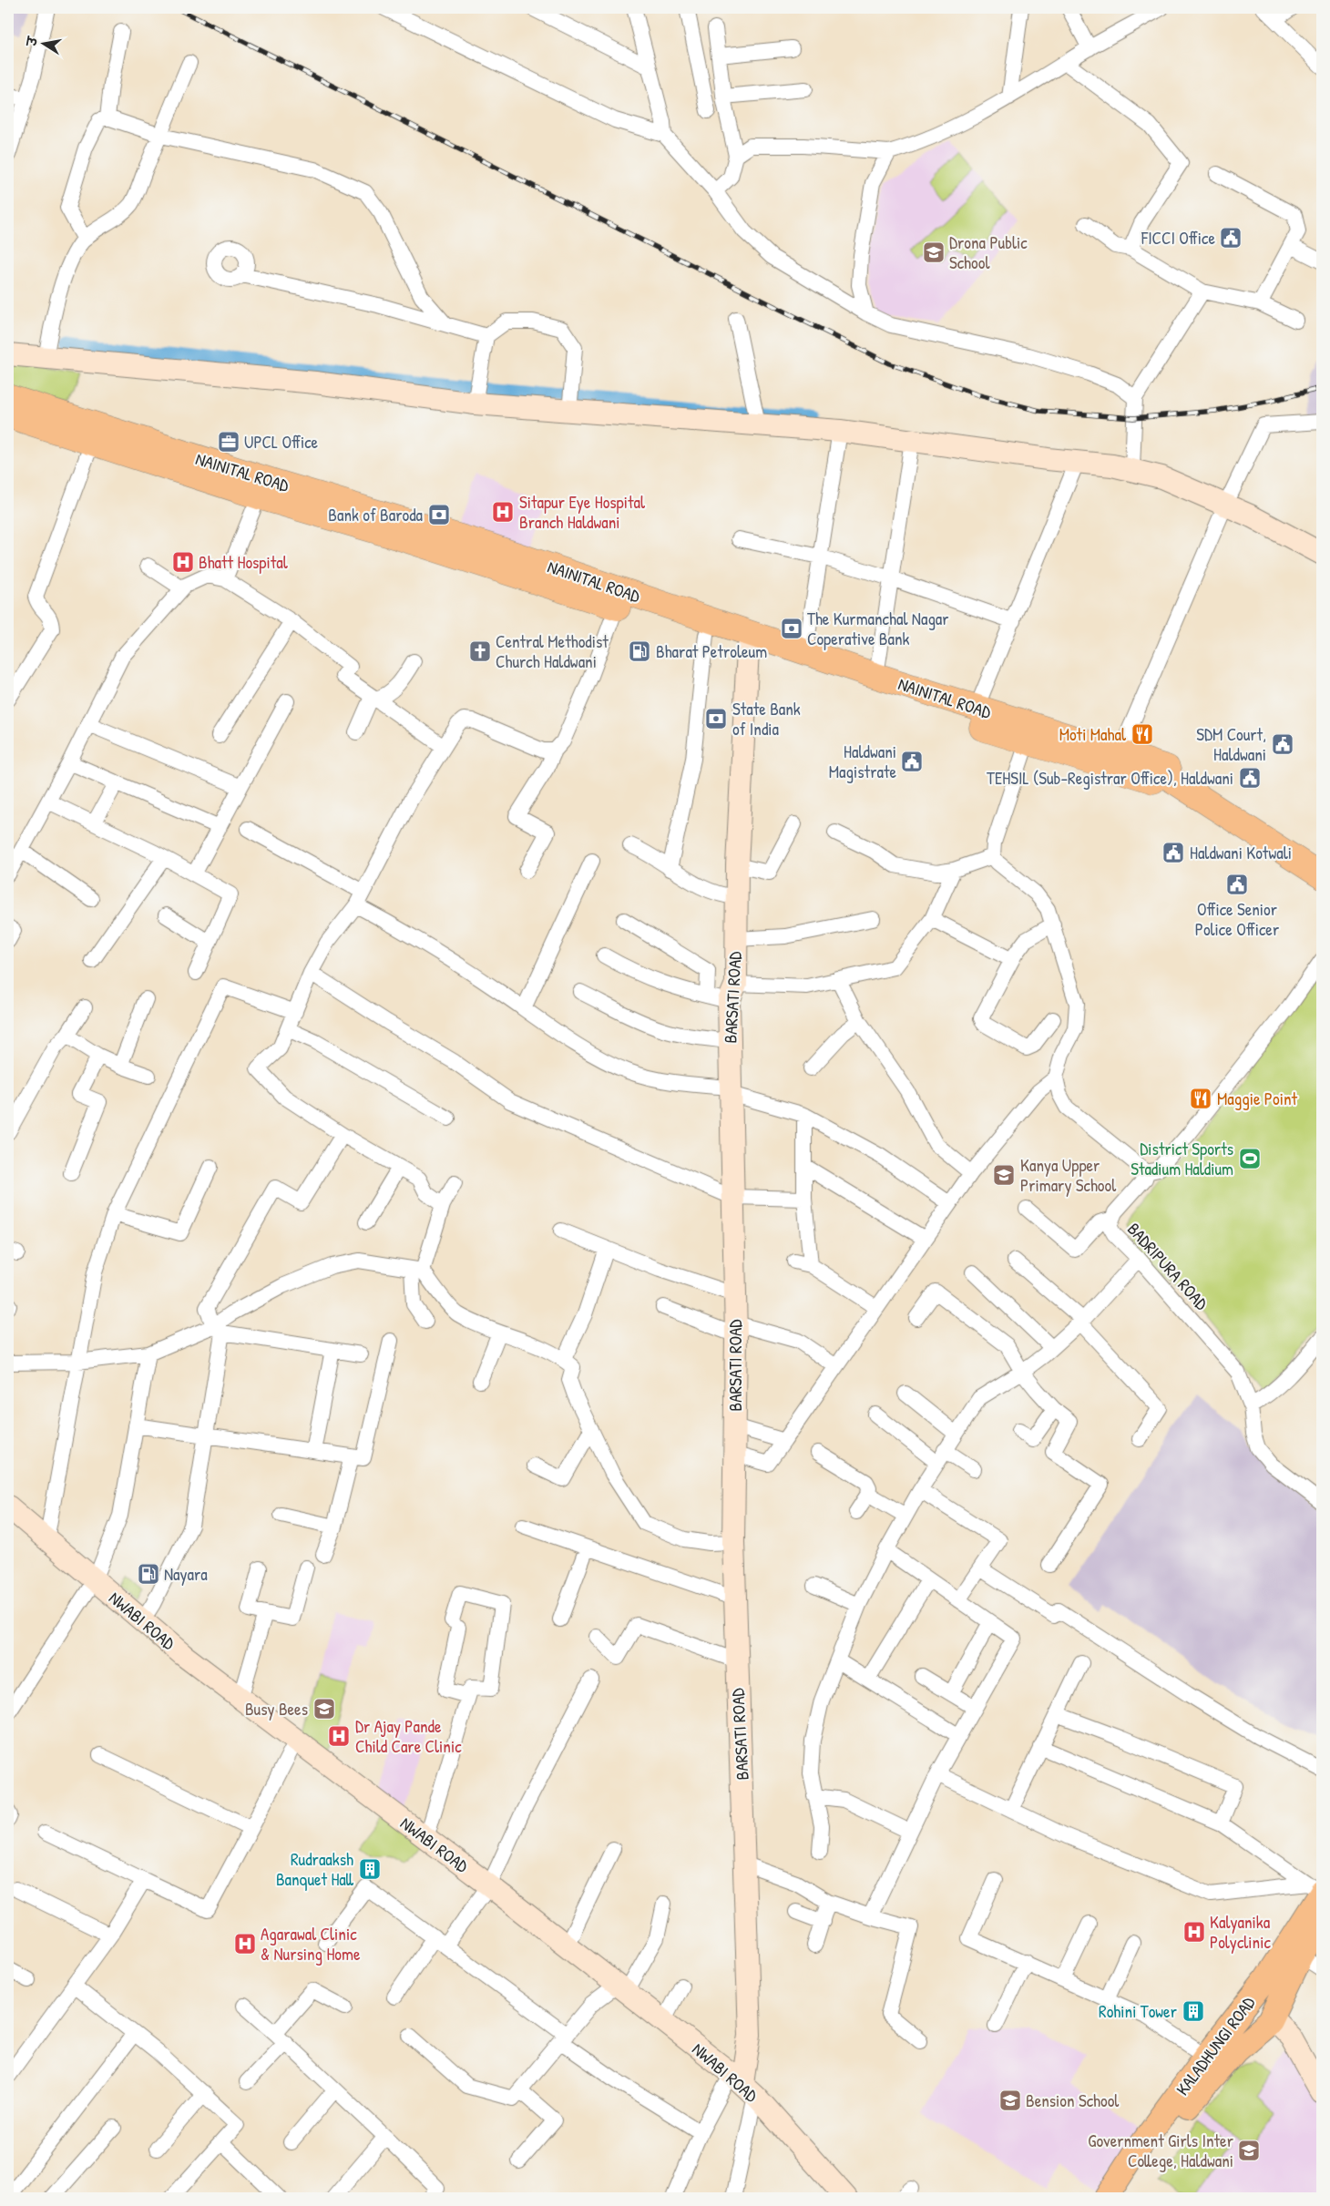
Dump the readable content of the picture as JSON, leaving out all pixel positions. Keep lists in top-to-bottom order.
{
  "streets": {
    "highway": ["NAINITAL ROAD"],
    "main road": ["KALADHUNGI ROAD"],
    "street": ["BARSATI ROAD", "BADRIPURA ROAD", "NWABI ROAD"]
  },
  "crossings": [
    ["NAINITAL ROAD", "BARSATI ROAD"],
    ["BARSATI ROAD", "NWABI ROAD"]
  ],
  "places": {
    "public building": [
      "FICCI Office",
      "SDM Court, Haldwani",
      "Haldwani Magistrate",
      "TEHSIL (Sub-Registrar Office), Haldwani",
      "Haldwani Kotwali",
      "Office Senior Police Officer"
    ],
    "school or university": [
      "Drona Public School",
      "Kanya Upper Primary School",
      "Busy Bees",
      "Bension School",
      "Government Girls Inter College, Haldwani"
    ],
    "office": ["UPCL Office"],
    "hospital": [
      "Sitapur Eye Hospital Branch Haldwani",
      "Bhatt Hospital",
      "Dr Ajay Pande Child Care Clinic",
      "Kalyanika Polyclinic",
      "Agarawal Clinic & Nursing Home"
    ],
    "bank": ["Bank of Baroda", "The Kurmanchal Nagar Coperative Bank", "State Bank of India"],
    "church": ["Central Methodist Church Haldwani"],
    "fuel station": ["Bharat Petroleum", "Nayara"],
    "restaurant": ["Moti Mahal", "Maggie Point"],
    "sports": ["District Sports Stadium Haldium"],
    "building": ["Rudraaksh Banquet Hall", "Rohini Tower"]
  },
  "north": "left"
}
